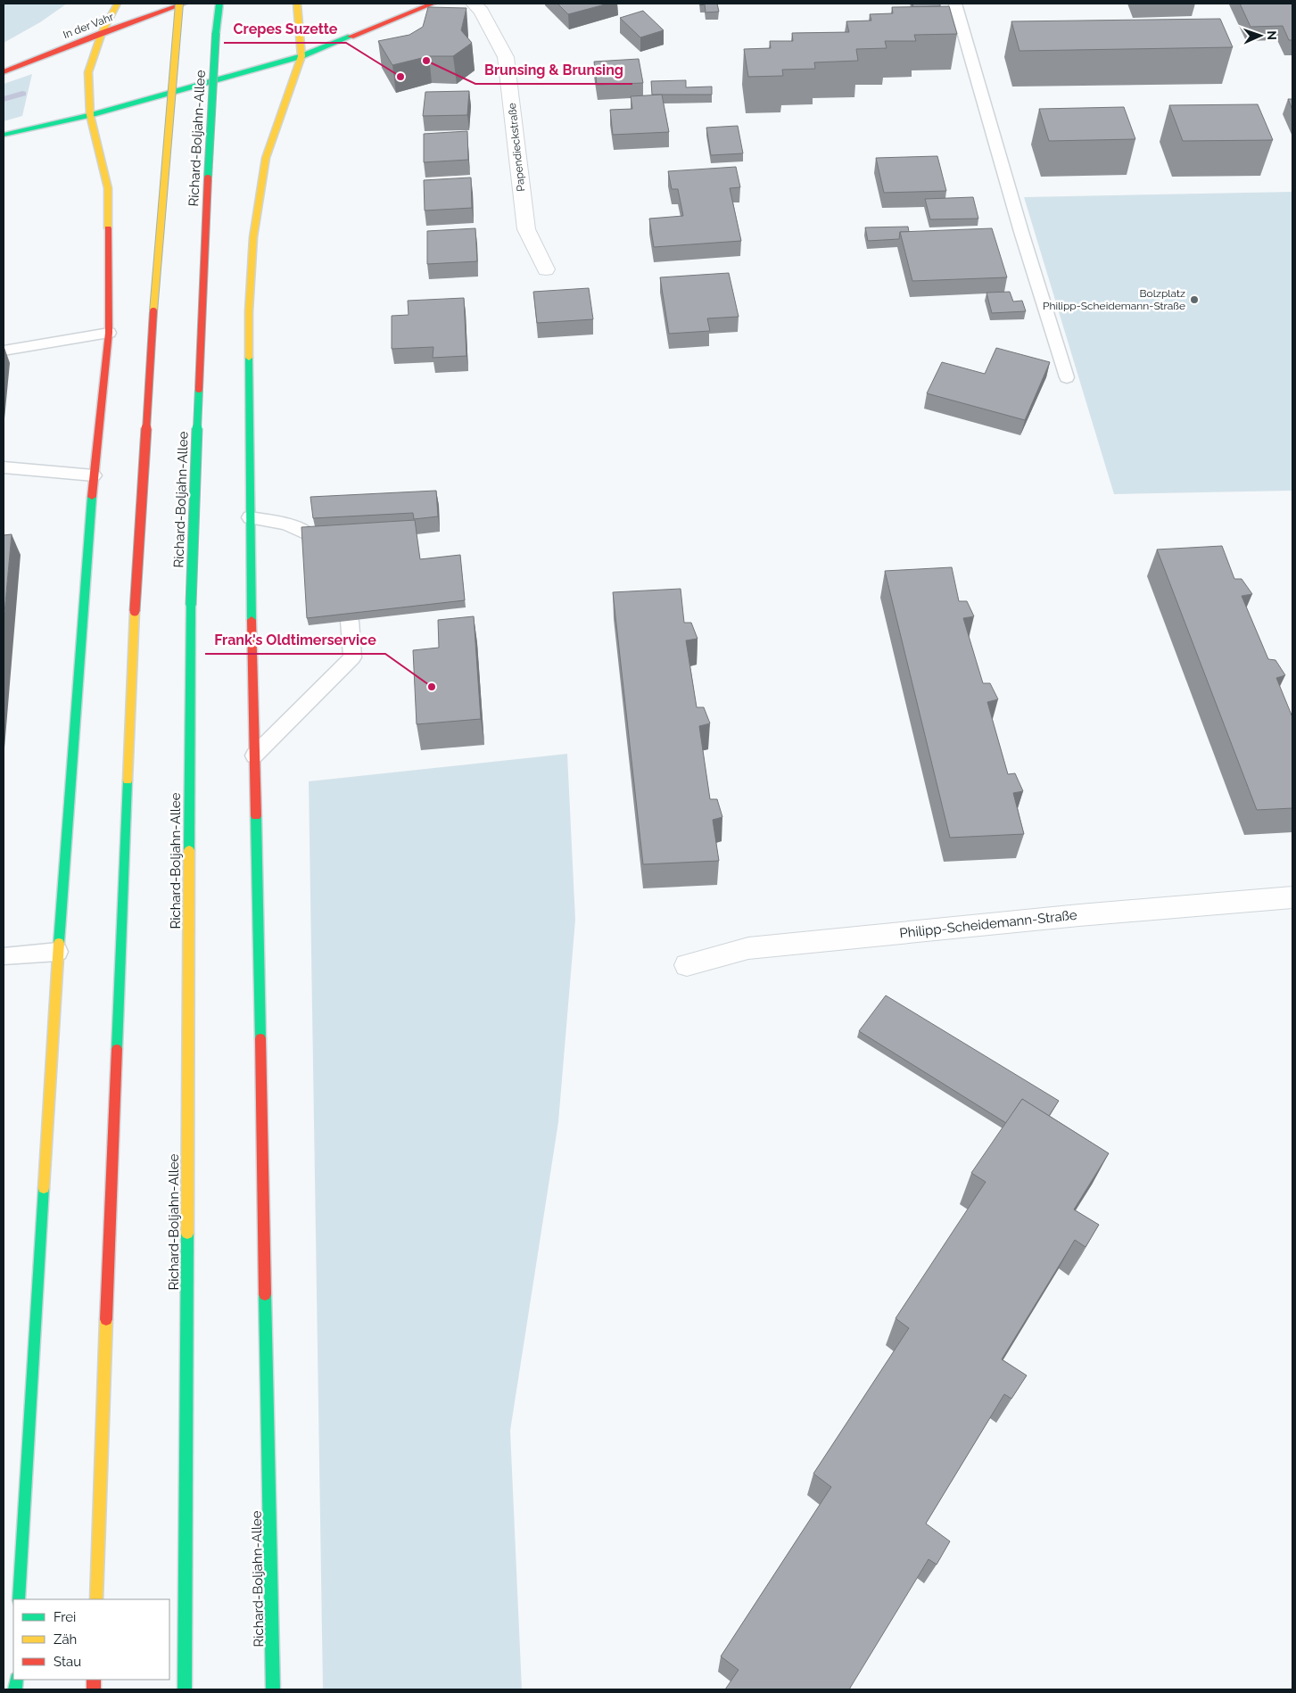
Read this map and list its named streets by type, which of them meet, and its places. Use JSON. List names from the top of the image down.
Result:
{
  "streets": {
    "main road": ["In der Vahr", "Richard-Boljahn-Allee"],
    "street": ["Papendieckstraße", "Philipp-Scheidemann-Straße"]
  },
  "places": [
    "Brunsing & Brunsing",
    "Crepes Suzette",
    "Bolzplatz Philipp-Scheidemann-Straße",
    "Frank's Oldtimerservice"
  ],
  "legend": ["Frei", "Zäh", "Stau"],
  "north": "right"
}
